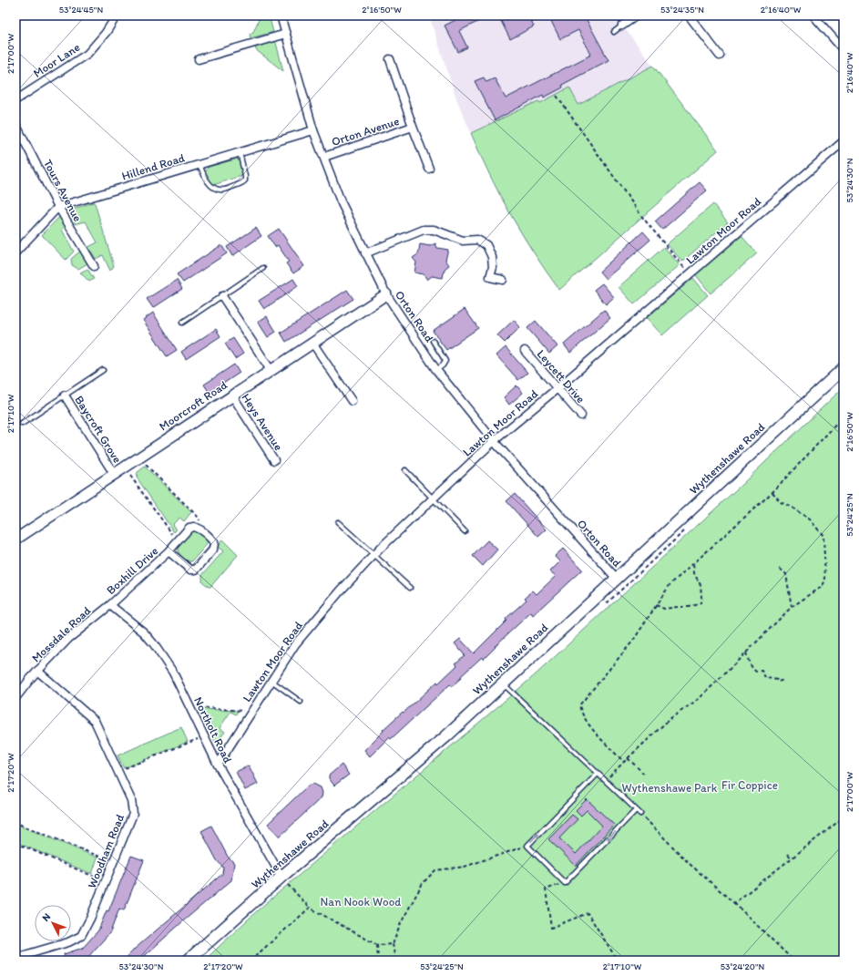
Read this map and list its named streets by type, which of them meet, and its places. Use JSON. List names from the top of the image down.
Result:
{
  "streets": {
    "main road": ["Wythenshawe Road"],
    "street": [
      "Moor Lane",
      "Orton Avenue",
      "Hillend Road",
      "Tours Avenue",
      "Lawton Moor Road",
      "Orton Road",
      "Leycett Drive",
      "Moorcroft Road",
      "Heys Avenue",
      "Baycroft Grove",
      "Boxhill Drive",
      "Mossdale Road",
      "Northolt Road",
      "Woodham Road"
    ]
  },
  "crossings": [
    ["Orton Avenue", "Orton Road"],
    ["Hillend Road", "Tours Avenue"],
    ["Hillend Road", "Orton Road"],
    ["Lawton Moor Road", "Orton Road"],
    ["Lawton Moor Road", "Leycett Drive"],
    ["Lawton Moor Road", "Northolt Road"],
    ["Orton Road", "Moorcroft Road"],
    ["Orton Road", "Wythenshawe Road"],
    ["Moorcroft Road", "Heys Avenue"],
    ["Moorcroft Road", "Baycroft Grove"],
    ["Wythenshawe Road", "Northolt Road"],
    ["Boxhill Drive", "Mossdale Road"],
    ["Boxhill Drive", "Northolt Road"],
    ["Mossdale Road", "Northolt Road"],
    ["Mossdale Road", "Woodham Road"]
  ],
  "parks": ["Fir Coppice", "Wythenshawe Park", "Nan Nook Wood"],
  "north": "top left",
  "coordinates": [
    "53°24'45\"N",
    "2°16'50\"W",
    "53°24'35\"N",
    "2°16'40\"W",
    "2°17'00\"W",
    "53°24'30\"N",
    "2°17'10\"W",
    "53°24'25\"N",
    "2°17'20\"W",
    "53°24'20\"N"
  ]
}
